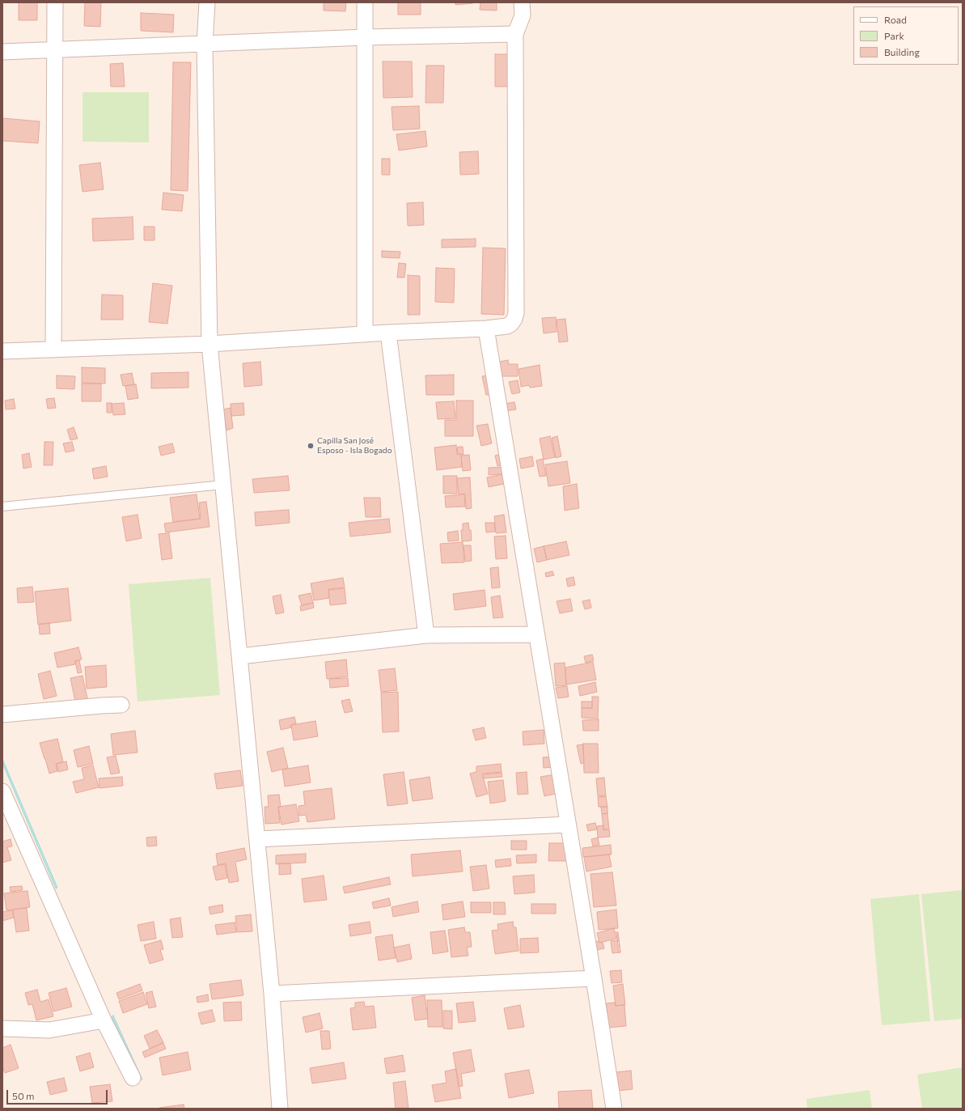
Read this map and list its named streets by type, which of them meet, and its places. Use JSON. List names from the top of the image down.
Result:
{
  "places": ["Capilla San José Esposo - Isla Bogado"],
  "legend": ["Road", "Park", "Building"],
  "scale_bar": "50 m"
}
